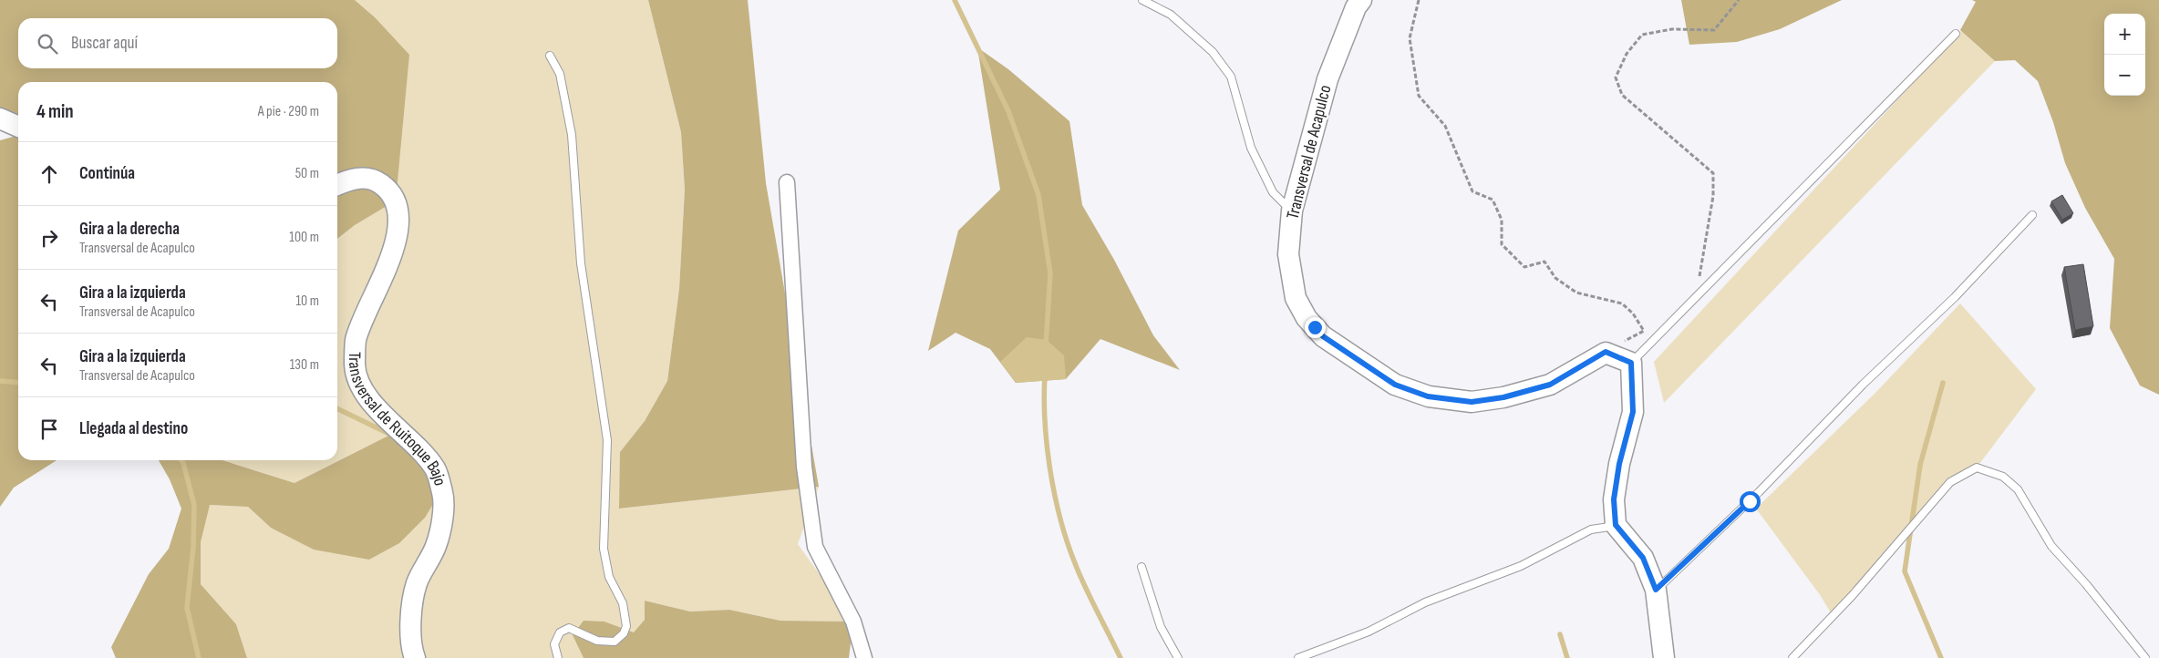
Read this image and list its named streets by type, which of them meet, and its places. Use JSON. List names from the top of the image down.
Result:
{
  "streets": {
    "street": ["Transversal de Acapulco", "Transversal de Ruitoque Bajo"]
  },
  "page": {
    "map_buttons": ["+", "−"],
    "search": "Buscar aquí",
    "heading": ["4 min", "A pie · 290 m"],
    "list": [
      ["Continúa", "50 m"],
      ["Gira a la derecha", "Transversal de Acapulco", "100 m"],
      ["Gira a la izquierda", "Transversal de Acapulco", "10 m"],
      ["Gira a la izquierda", "Transversal de Acapulco", "130 m"],
      "Llegada al destino"
    ]
  }
}
